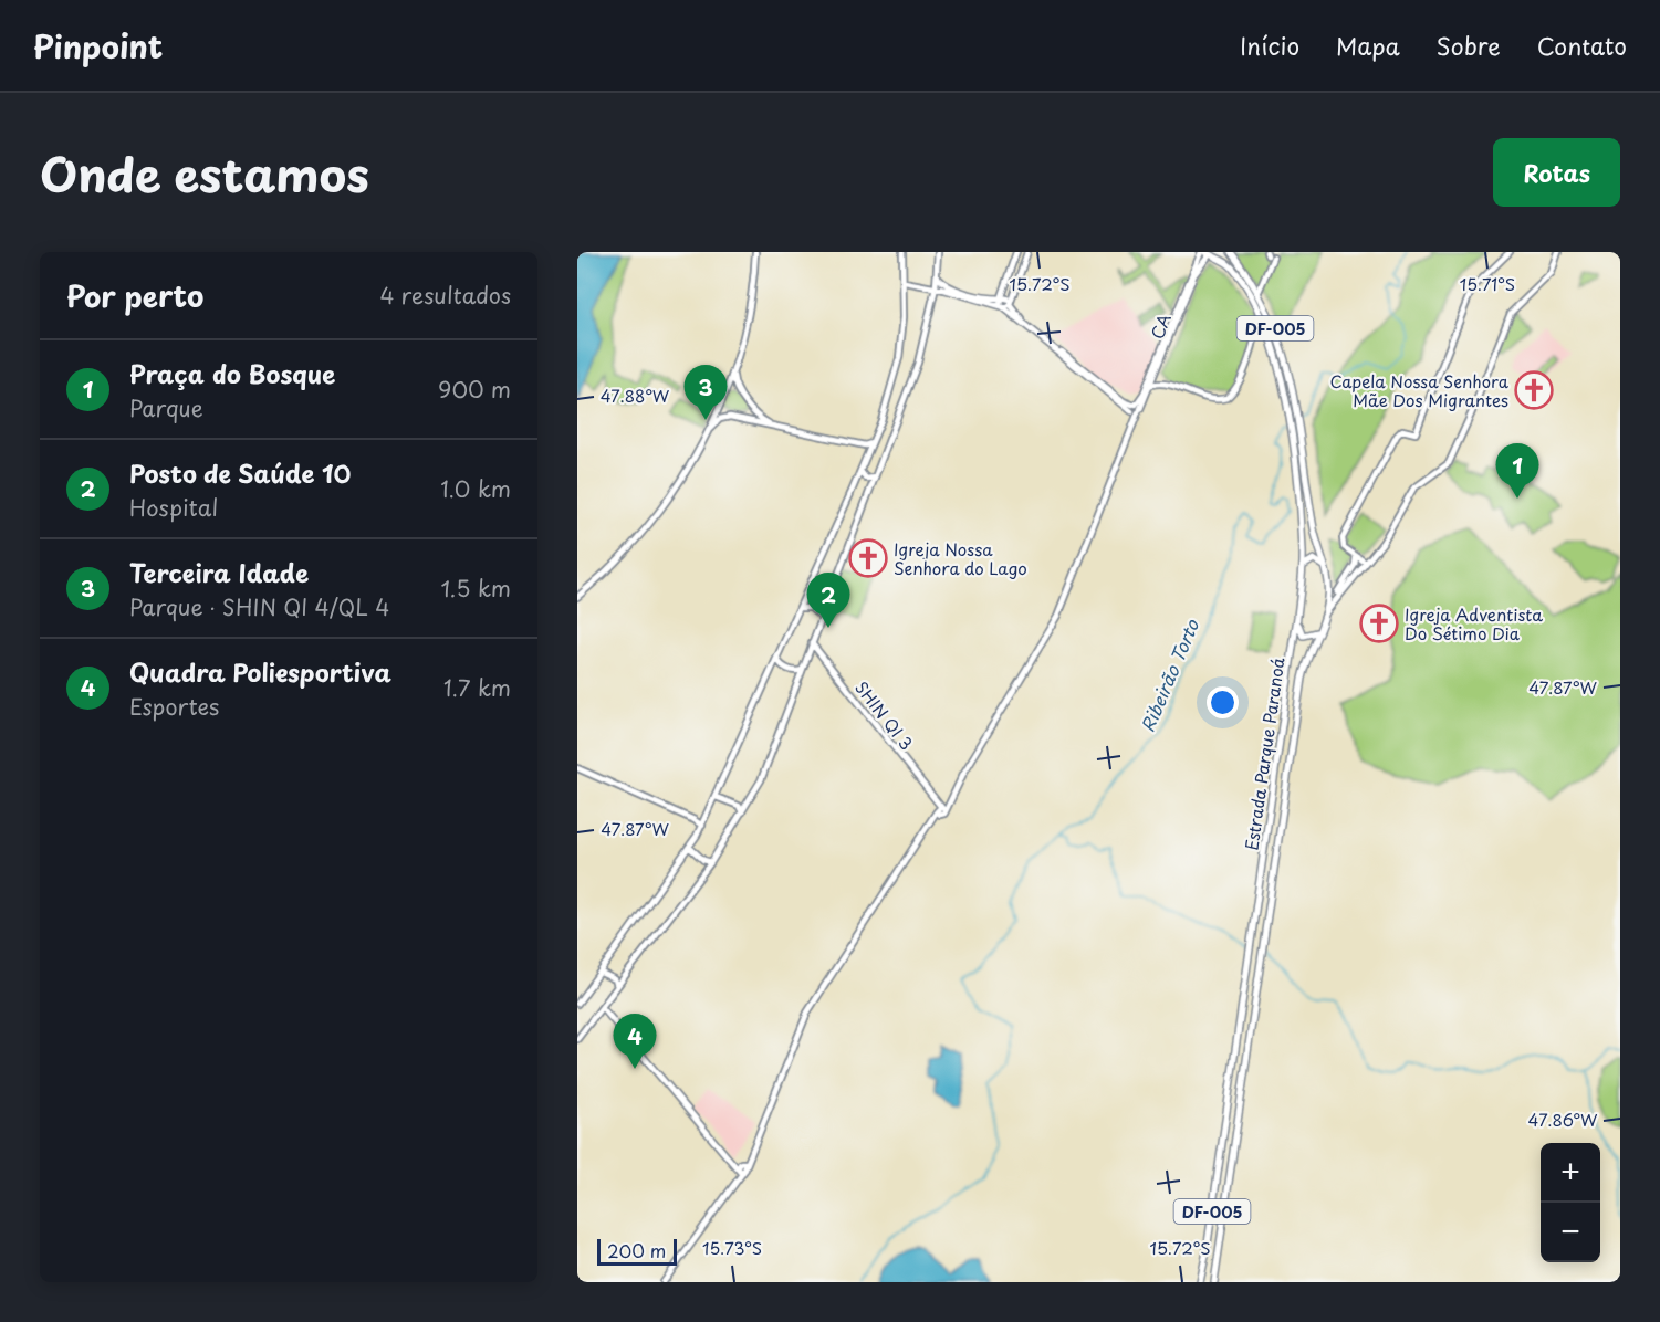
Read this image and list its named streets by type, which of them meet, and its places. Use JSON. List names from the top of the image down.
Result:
{
  "streets": {
    "main road": ["DF-005", "Estrada Parque Paranoá"],
    "street": ["CA", "SHIN QI 3"]
  },
  "crossings": [
    ["CA", "Estrada Parque Paranoá"]
  ],
  "water": ["Ribeirão Torto"],
  "places": {
    "church": ["Capela Nossa Senhora Mãe Dos Migrantes", "Igreja Nossa Senhora do Lago", "Igreja Adventista Do Sétimo Dia"]
  },
  "scale_bar": "200 m",
  "page": {
    "header": "Pinpoint",
    "nav": [
      "Início",
      "Mapa",
      "Sobre",
      "Contato"
    ],
    "title": "Onde estamos",
    "buttons": "Rotas",
    "heading": ["Por perto", "4 resultados"],
    "list": [
      {
        "mark": "1",
        "name": "Praça do Bosque",
        "note": "Parque",
        "value": "900 m"
      },
      {
        "mark": "2",
        "name": "Posto de Saúde 10",
        "note": "Hospital",
        "value": "1.0 km"
      },
      {
        "mark": "3",
        "name": "Terceira Idade",
        "note": "Parque · SHIN QI 4/QL 4",
        "value": "1.5 km"
      },
      {
        "mark": "4",
        "name": "Quadra Poliesportiva",
        "note": "Esportes",
        "value": "1.7 km"
      }
    ],
    "pins": [
      "3",
      "1",
      "2",
      "4"
    ],
    "map_buttons": ["+", "−"],
    "scale": "200 m"
  },
  "coordinates": [
    "15.72°S",
    "15.71°S",
    "47.88°W",
    "47.87°W",
    "47.86°W",
    "15.73°S"
  ]
}
